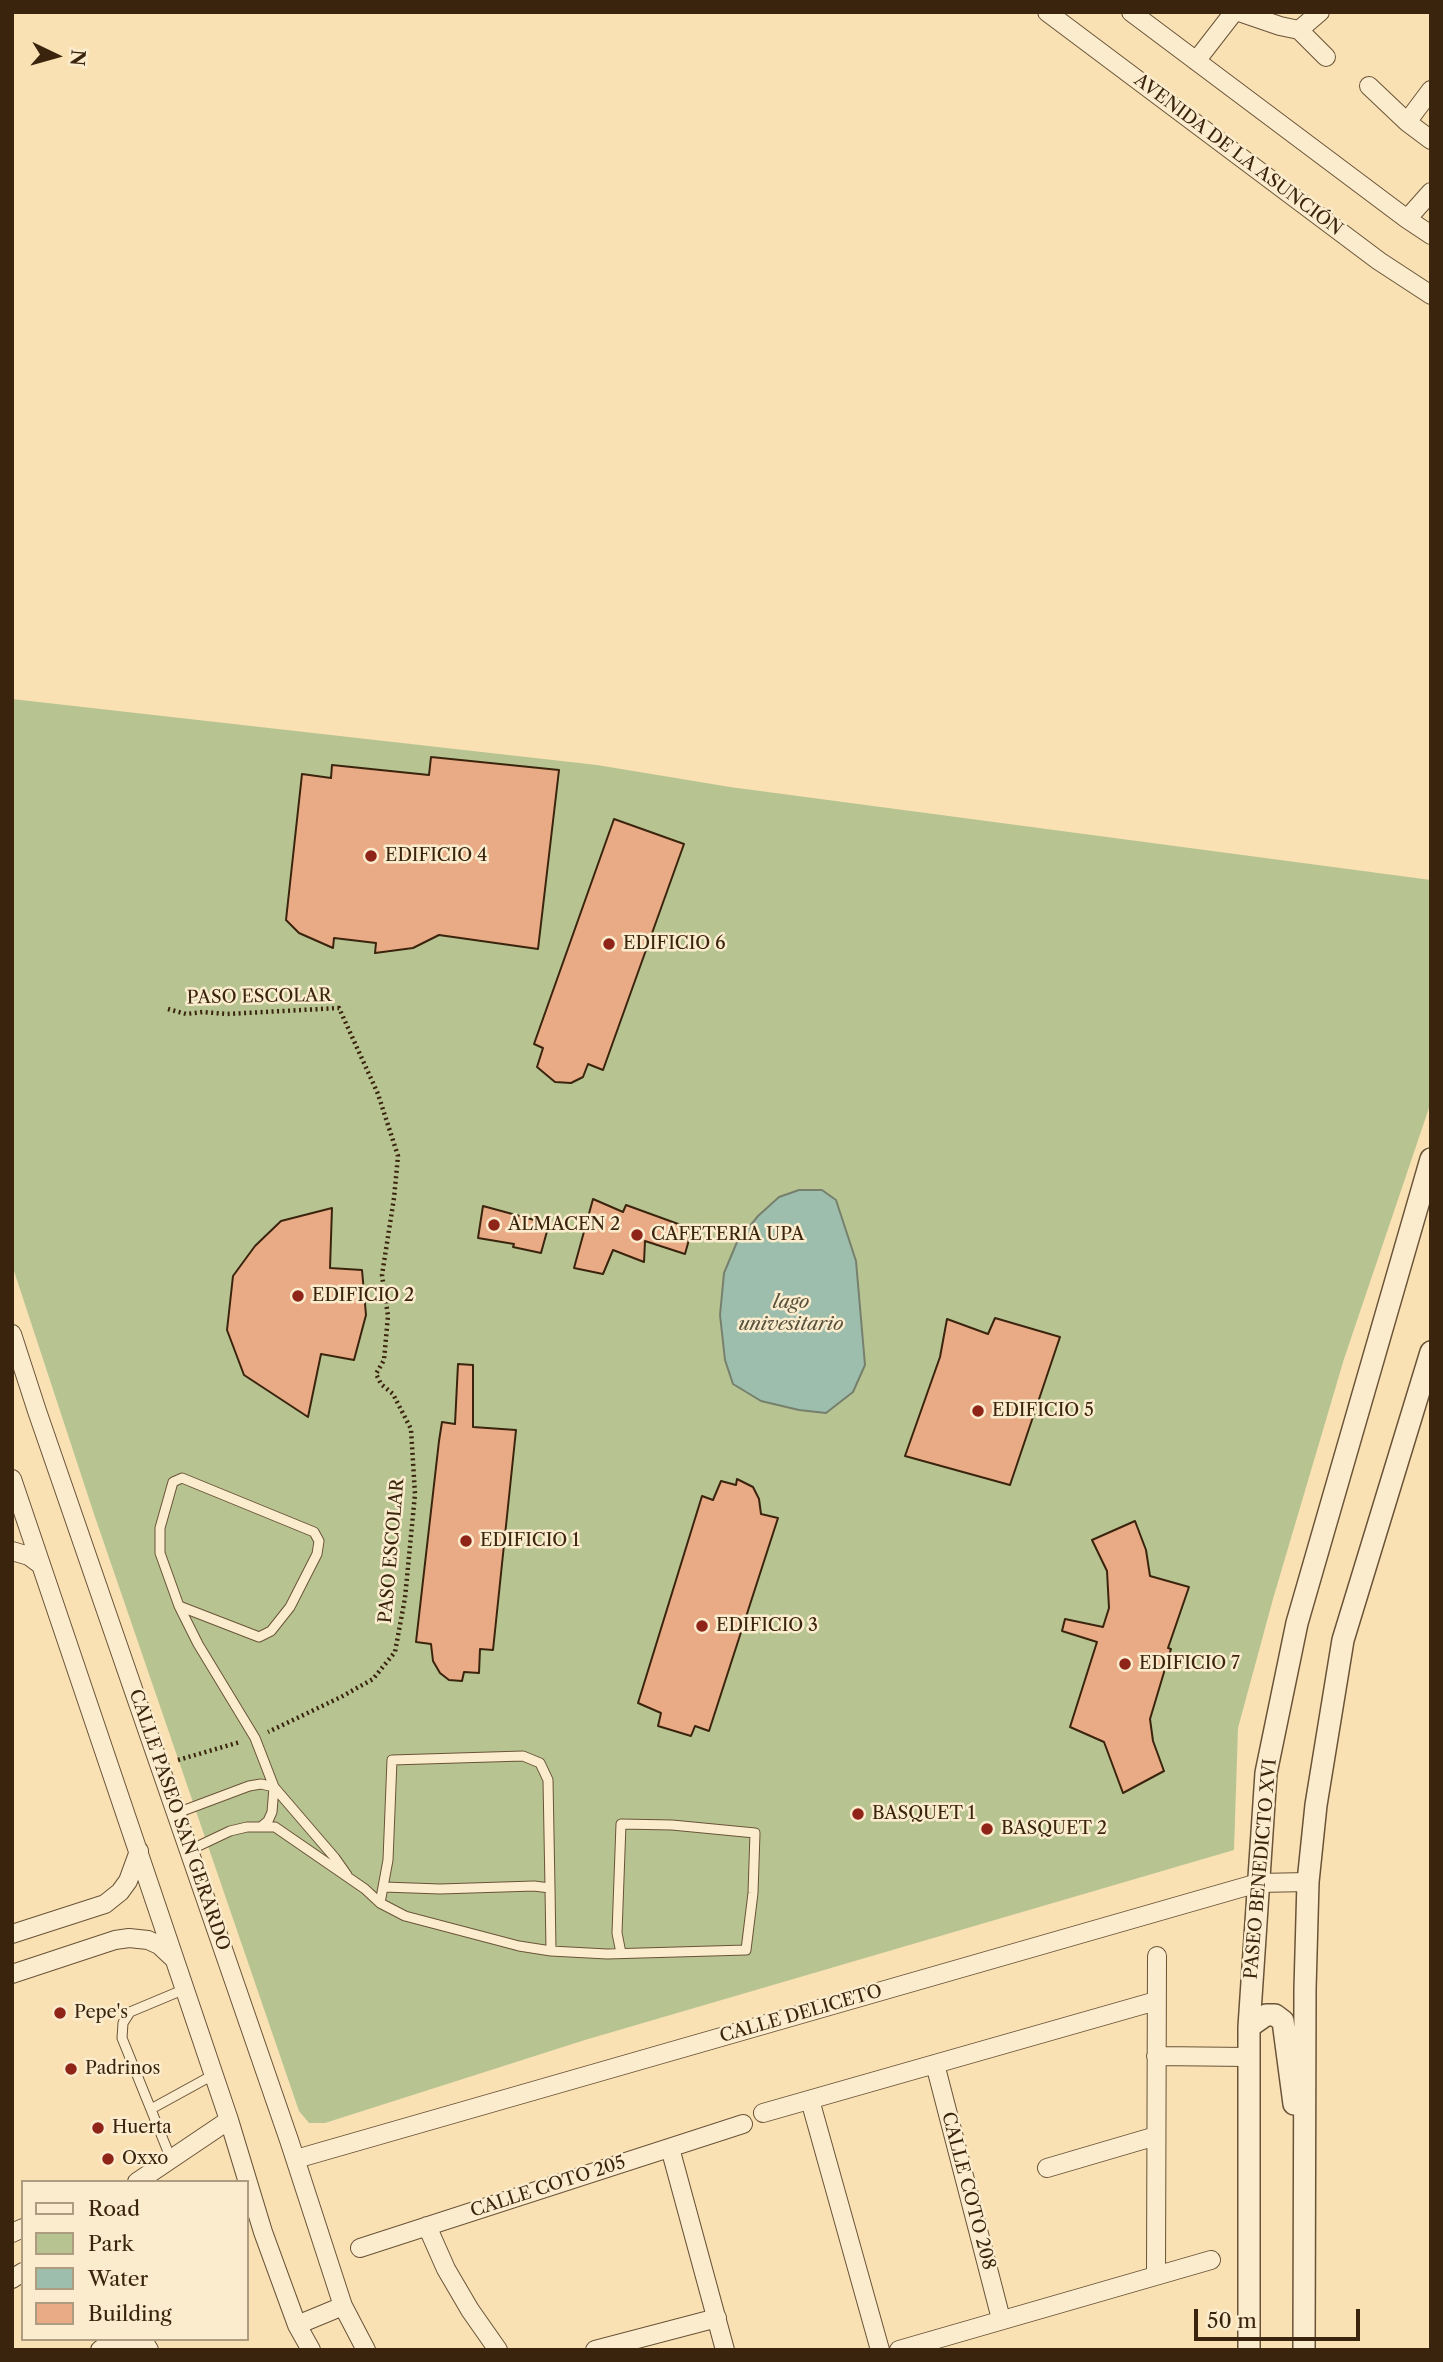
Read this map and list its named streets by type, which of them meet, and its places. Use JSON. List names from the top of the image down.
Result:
{
  "streets": {
    "street": [
      "AVENIDA DE LA ASUNCIÓN",
      "CALLE PASEO SAN GERARDO",
      "PASEO BENEDICTO XVI",
      "CALLE DELICETO",
      "CALLE COTO 205",
      "CALLE COTO 208"
    ],
    "path": ["PASO ESCOLAR"]
  },
  "crossings": [
    ["PASO ESCOLAR", "CALLE PASEO SAN GERARDO"],
    ["CALLE PASEO SAN GERARDO", "CALLE DELICETO"],
    ["PASEO BENEDICTO XVI", "CALLE DELICETO"]
  ],
  "water": ["lago univesitario"],
  "places": [
    "EDIFICIO 4",
    "EDIFICIO 6",
    "ALMACEN 2",
    "CAFETERIA UPA",
    "EDIFICIO 2",
    "EDIFICIO 5",
    "EDIFICIO 1",
    "EDIFICIO 3",
    "EDIFICIO 7",
    "BASQUET 1",
    "BASQUET 2",
    "Pepe's",
    "Padrinos",
    "Huerta",
    "Oxxo"
  ],
  "legend": [
    "Road",
    "Park",
    "Water",
    "Building"
  ],
  "scale_bar": "50 m",
  "north": "right"
}
